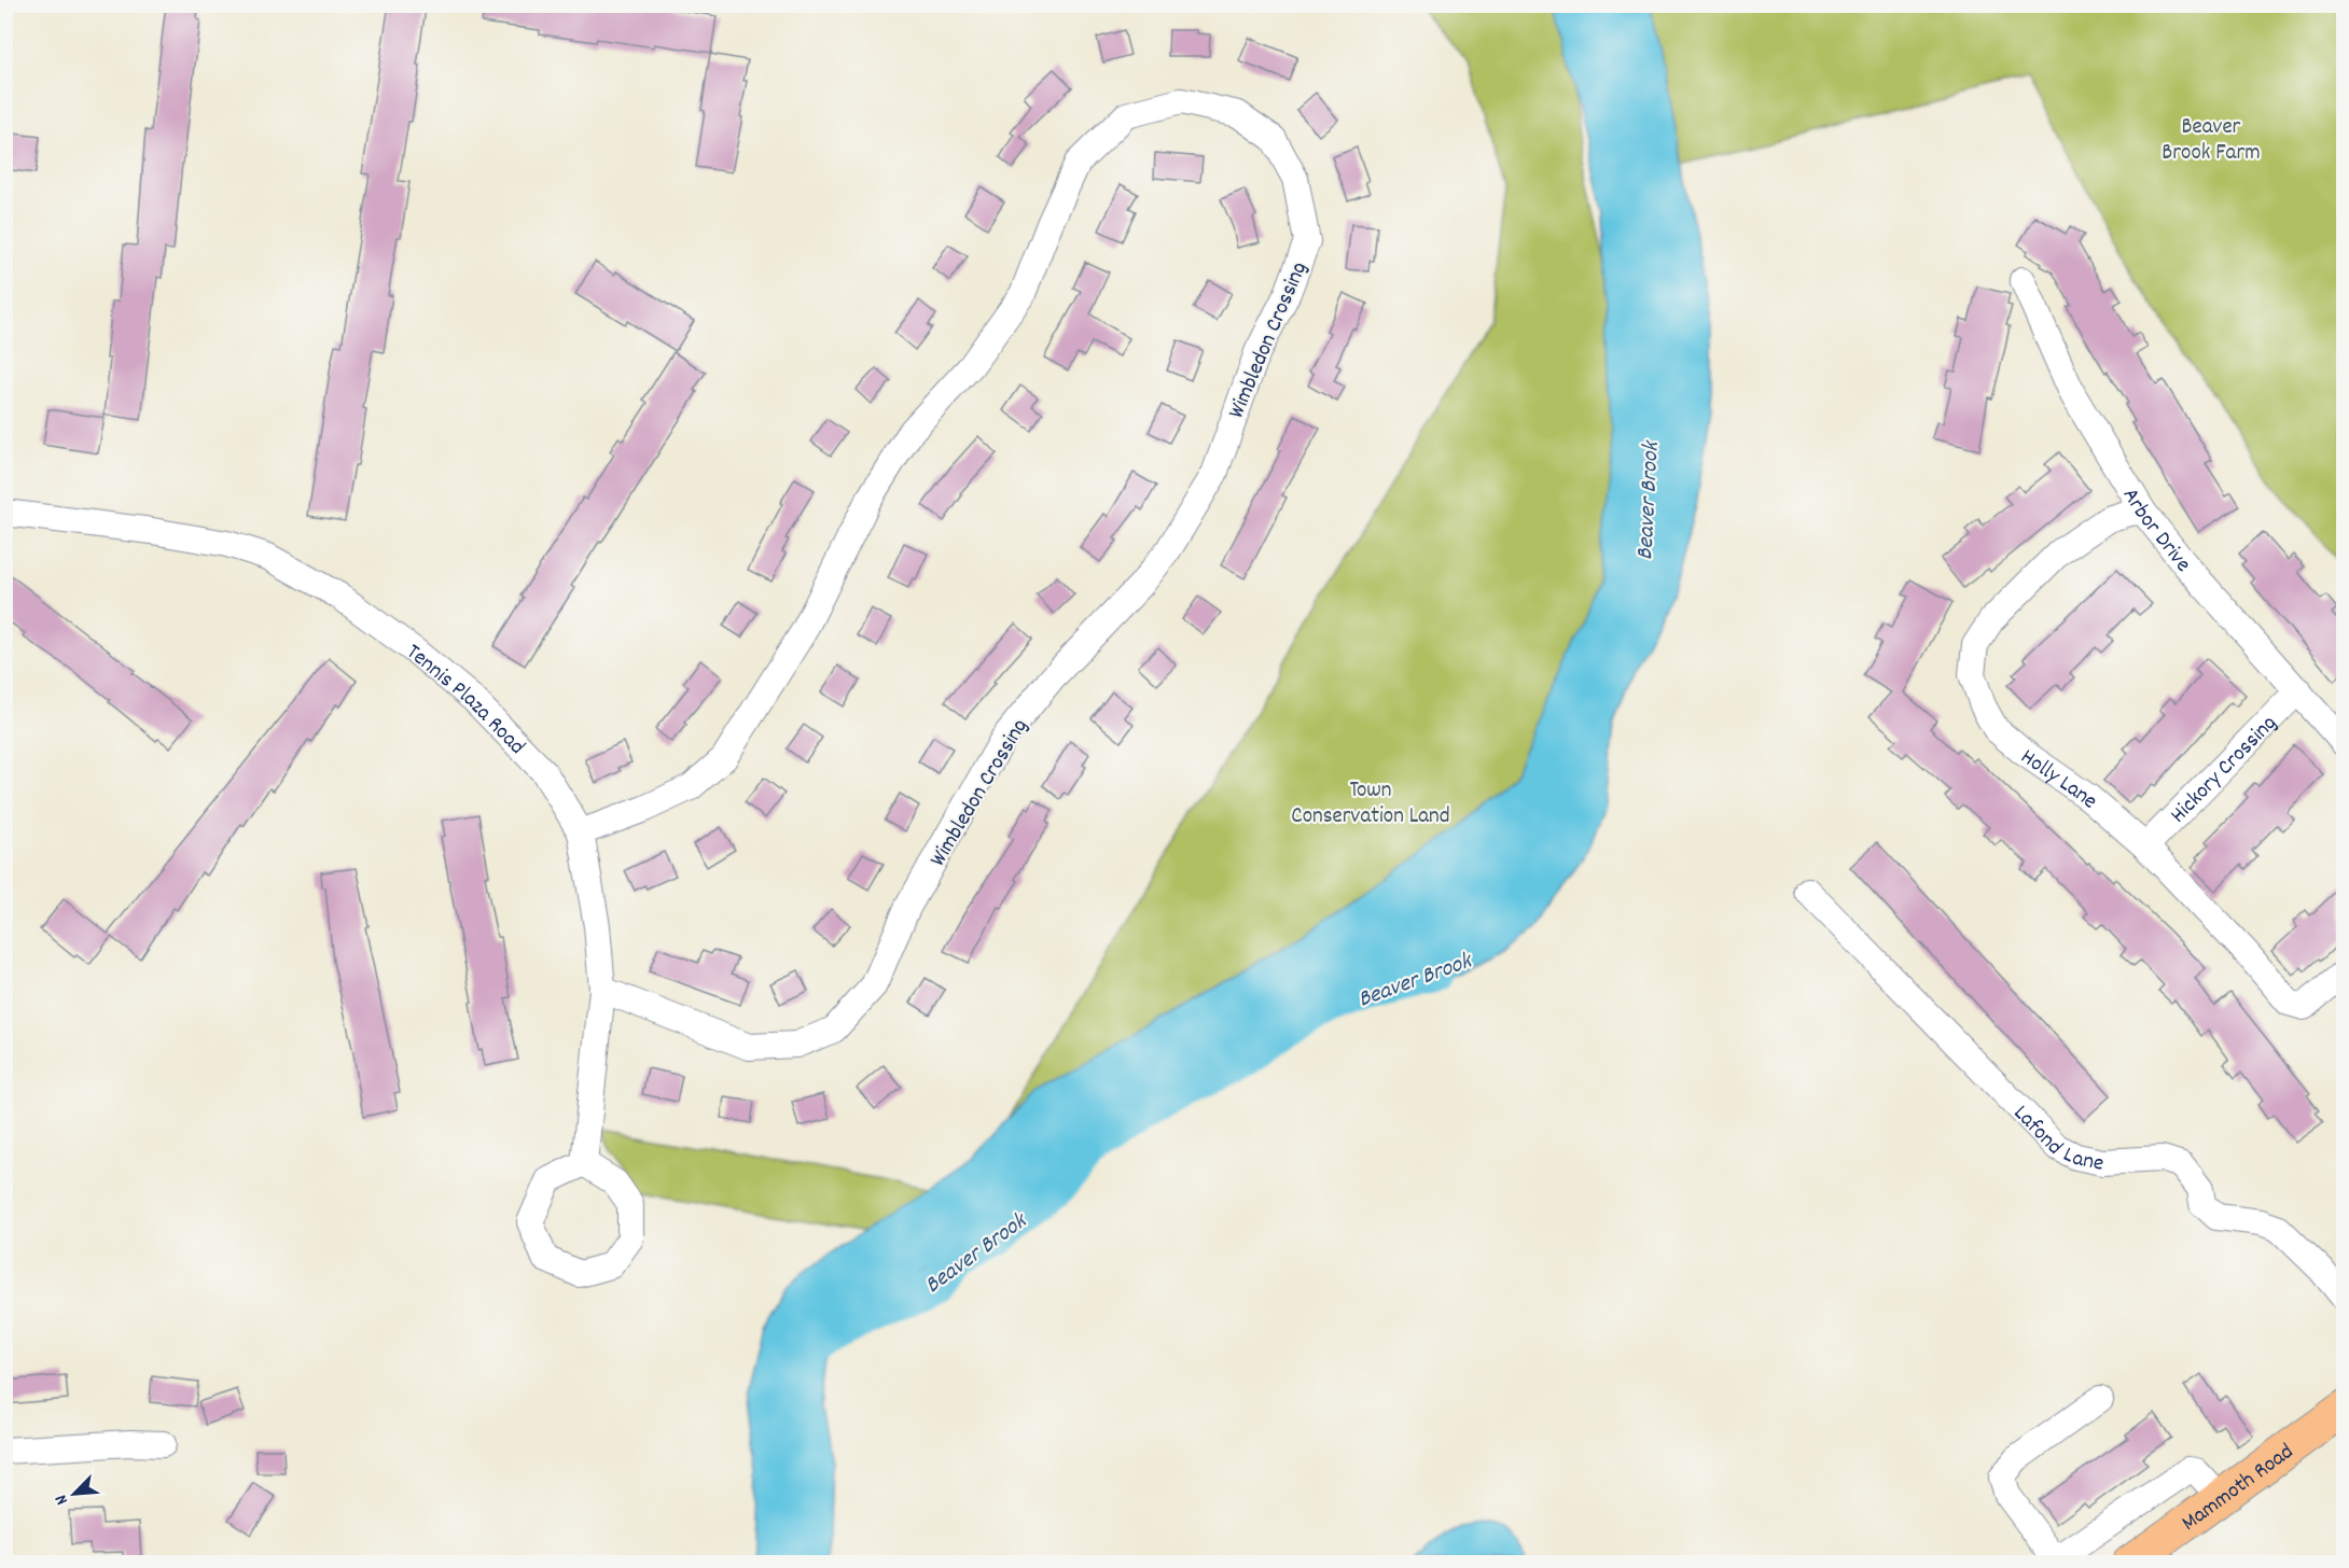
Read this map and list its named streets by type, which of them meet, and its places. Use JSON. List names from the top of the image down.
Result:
{
  "streets": {
    "main road": ["Mammoth Road"],
    "street": [
      "Wimbledon Crossing",
      "Arbor Drive",
      "Tennis Plaza Road",
      "Hickory Crossing",
      "Holly Lane",
      "Lafond Lane"
    ]
  },
  "crossings": [
    ["Wimbledon Crossing", "Tennis Plaza Road"],
    ["Arbor Drive", "Hickory Crossing"],
    ["Arbor Drive", "Holly Lane"],
    ["Hickory Crossing", "Holly Lane"]
  ],
  "water": ["Beaver Brook"],
  "parks": ["Beaver Brook Farm", "Town Conservation Land"],
  "north": "bottom left"
}
